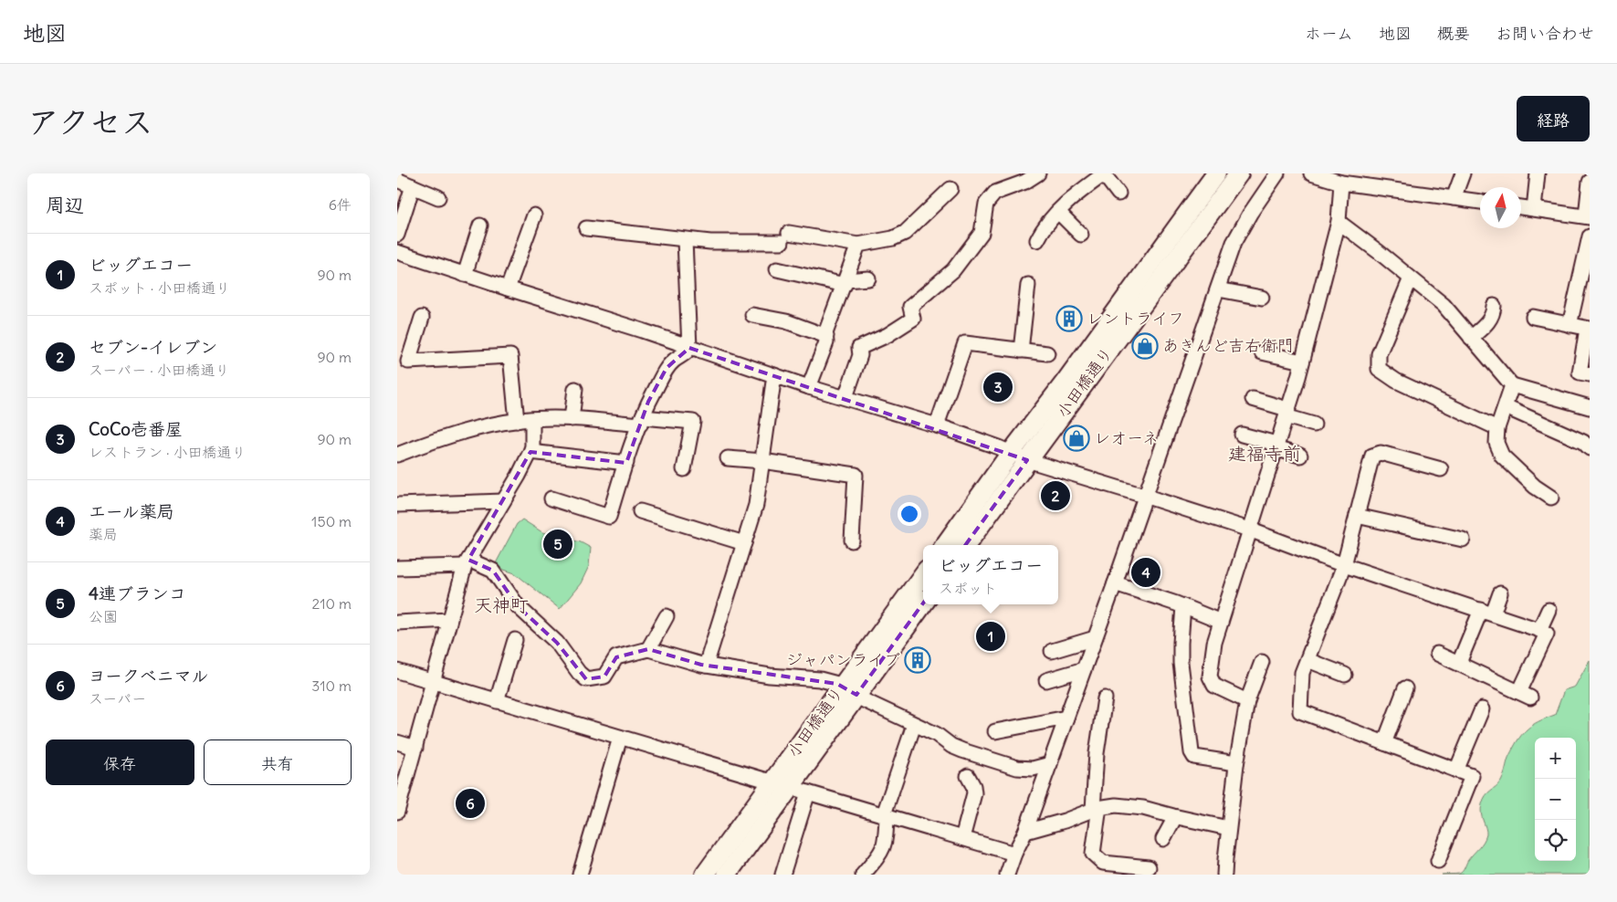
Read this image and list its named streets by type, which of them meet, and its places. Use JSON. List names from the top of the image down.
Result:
{
  "streets": {
    "main road": ["小田橋通り"]
  },
  "districts": ["建福寺前", "天神町"],
  "places": {
    "building": ["レントライフ", "ジャパンライブ"],
    "shop": ["あきんど吉右衛門", "レオーネ"]
  },
  "north": "top",
  "page": {
    "header": "地図",
    "nav": [
      "ホーム",
      "地図",
      "概要",
      "お問い合わせ"
    ],
    "title": "アクセス",
    "buttons": [
      "経路",
      ["保存", "共有"]
    ],
    "heading": ["周辺", "6件"],
    "list": [
      {
        "mark": "1",
        "name": "ビッグエコー",
        "note": "スポット · 小田橋通り",
        "value": "90 m"
      },
      {
        "mark": "2",
        "name": "セブン-イレブン",
        "note": "スーパー · 小田橋通り",
        "value": "90 m"
      },
      {
        "mark": "3",
        "name": "CoCo壱番屋",
        "note": "レストラン · 小田橋通り",
        "value": "90 m"
      },
      {
        "mark": "4",
        "name": "エール薬局",
        "note": "薬局",
        "value": "150 m"
      },
      {
        "mark": "5",
        "name": "4連ブランコ",
        "note": "公園",
        "value": "210 m"
      },
      {
        "mark": "6",
        "name": "ヨークベニマル",
        "note": "スーパー",
        "value": "310 m"
      }
    ],
    "pins": [
      "3",
      "2",
      "5",
      "4",
      "1",
      "6"
    ],
    "popup": ["ビッグエコー", "スポット"],
    "map_buttons": ["+", "−"]
  }
}
